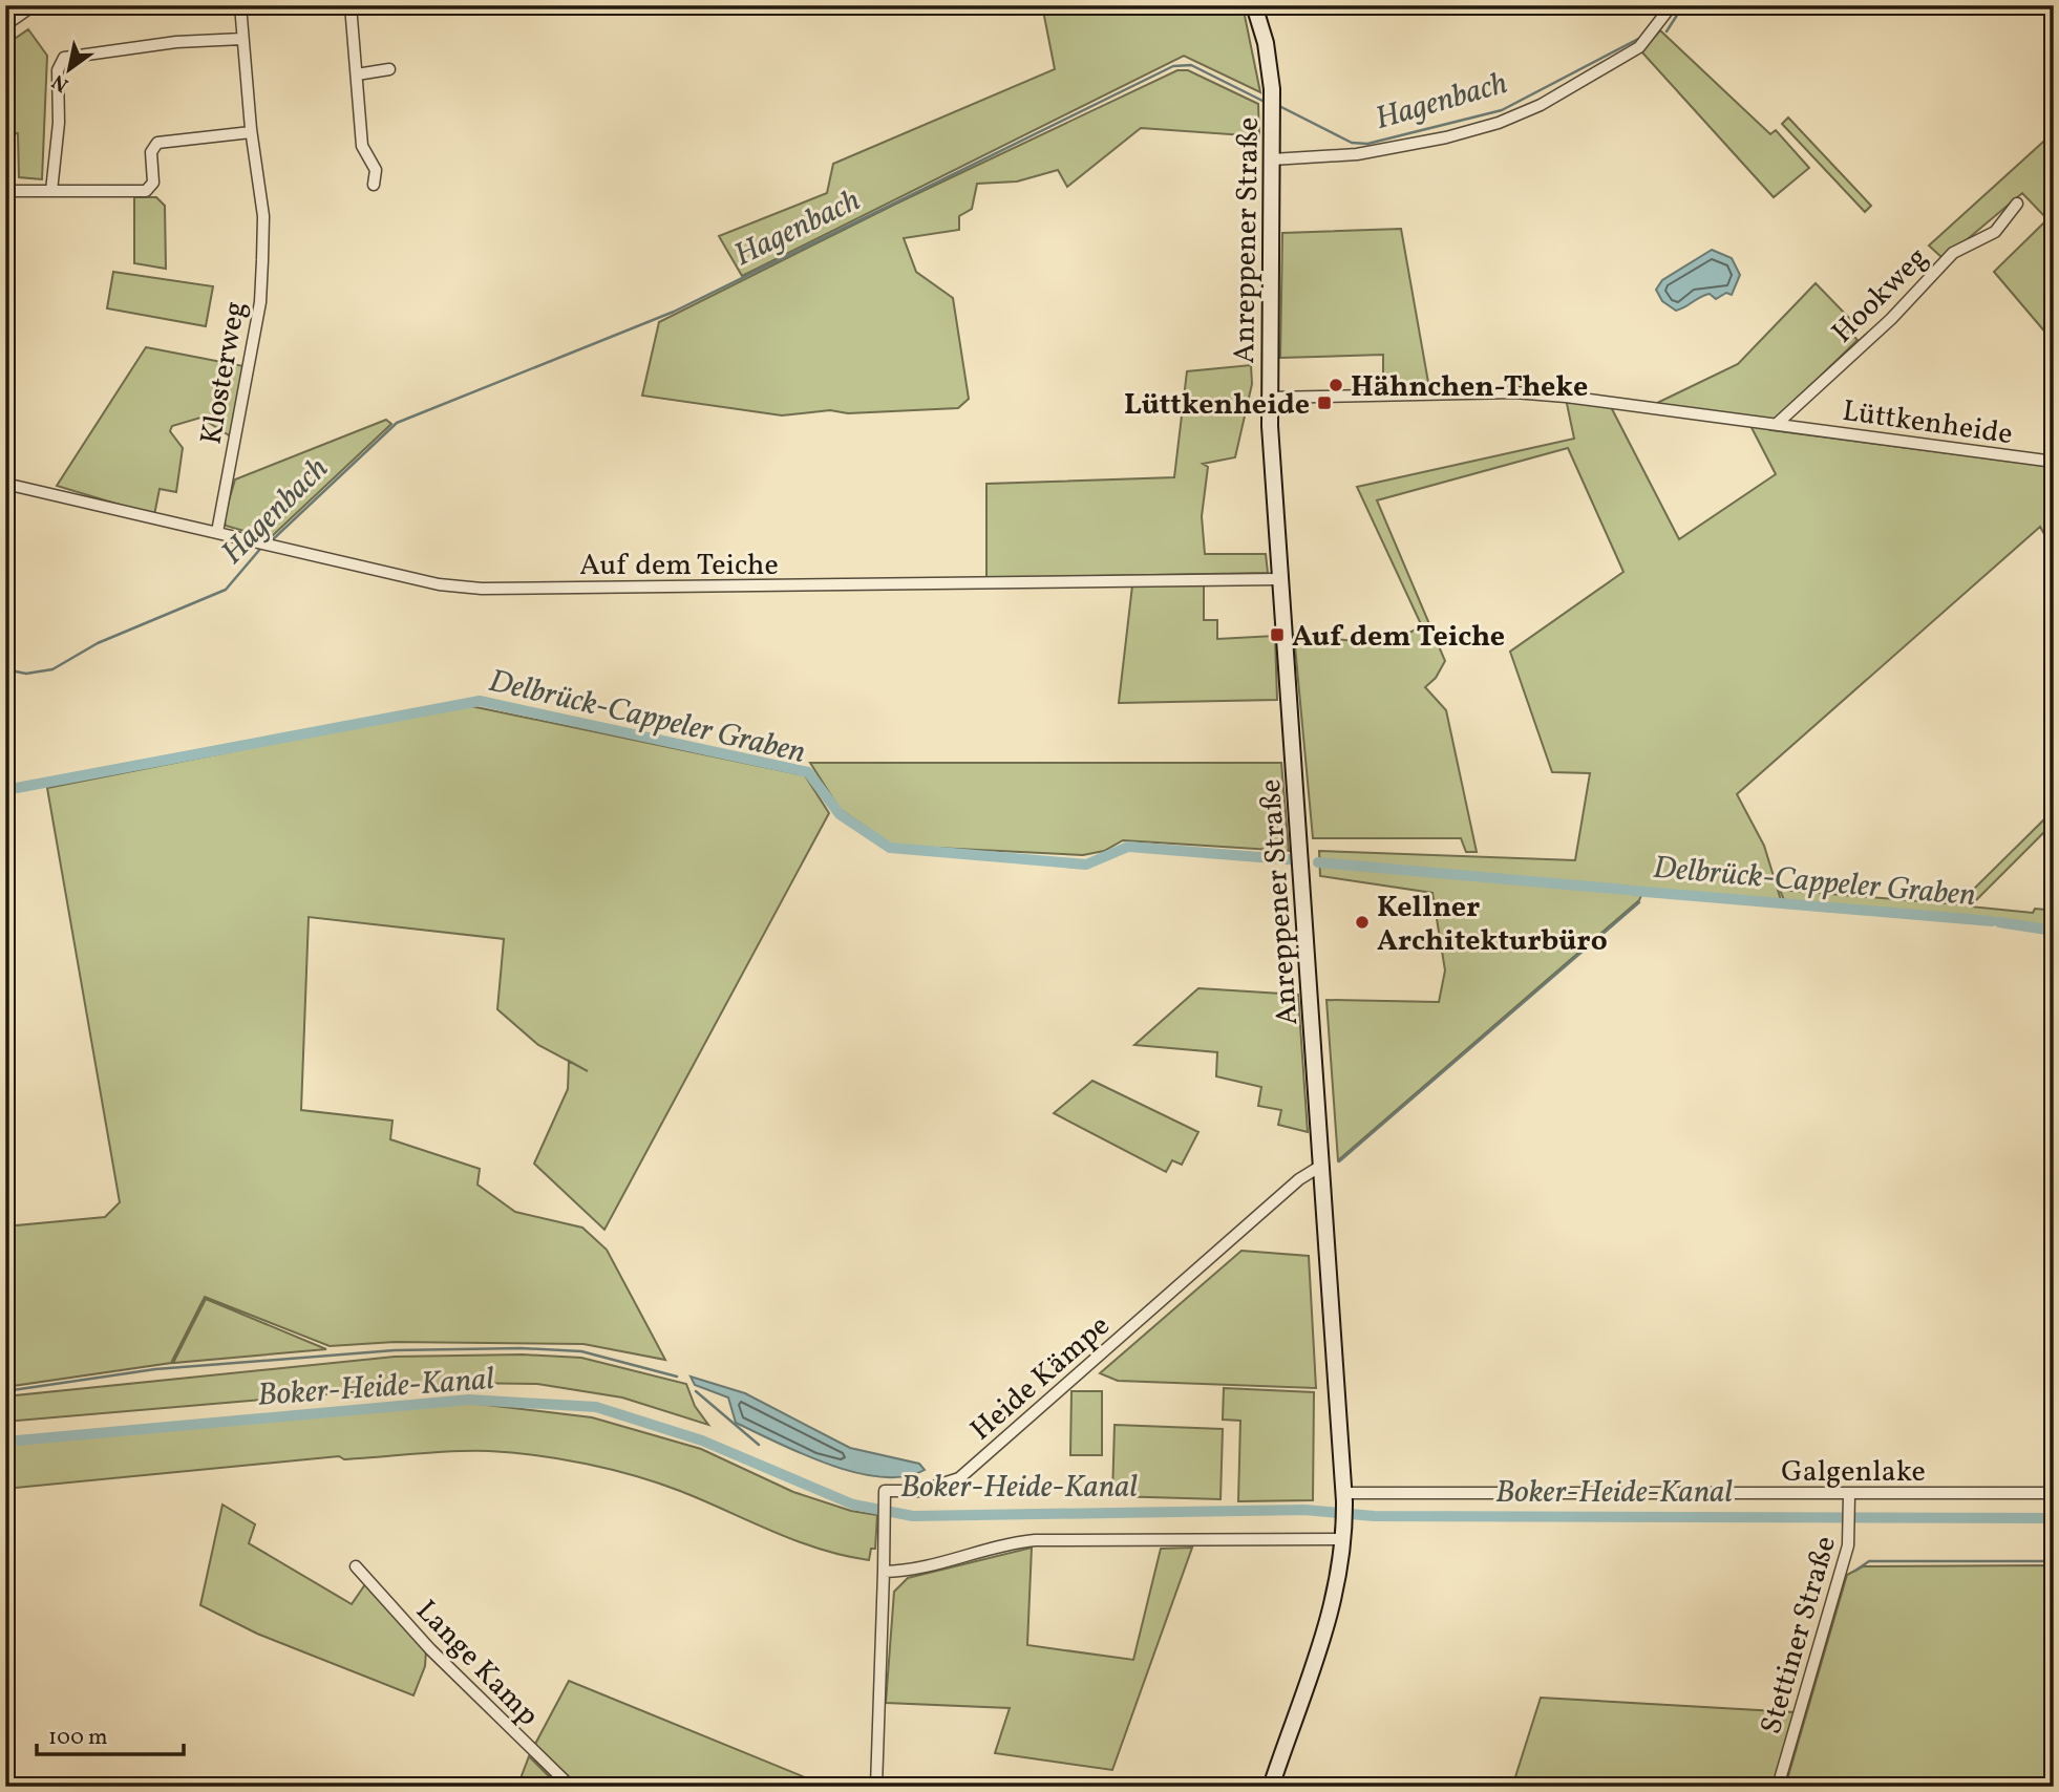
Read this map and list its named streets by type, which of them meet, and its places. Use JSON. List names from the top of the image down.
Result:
{
  "streets": {
    "street": [
      "Anreppener Straße",
      "Hookweg",
      "Klosterweg",
      "Lüttkenheide",
      "Auf dem Teiche",
      "Heide Kämpe",
      "Galgenlake",
      "Stettiner Straße",
      "Lange Kamp"
    ]
  },
  "crossings": [
    ["Anreppener Straße", "Lüttkenheide"],
    ["Anreppener Straße", "Auf dem Teiche"],
    ["Anreppener Straße", "Heide Kämpe"],
    ["Anreppener Straße", "Galgenlake"],
    ["Hookweg", "Lüttkenheide"],
    ["Klosterweg", "Auf dem Teiche"],
    ["Galgenlake", "Stettiner Straße"]
  ],
  "water": ["Hagenbach", "Delbrück-Cappeler Graben", "Boker-Heide-Kanal"],
  "places": {
    "other": ["Hähnchen-Theke", "Kellner Architekturbüro"],
    "transit": ["Lüttkenheide", "Auf dem Teiche"]
  },
  "scale_bar": "100 m",
  "north": "bottom left"
}
